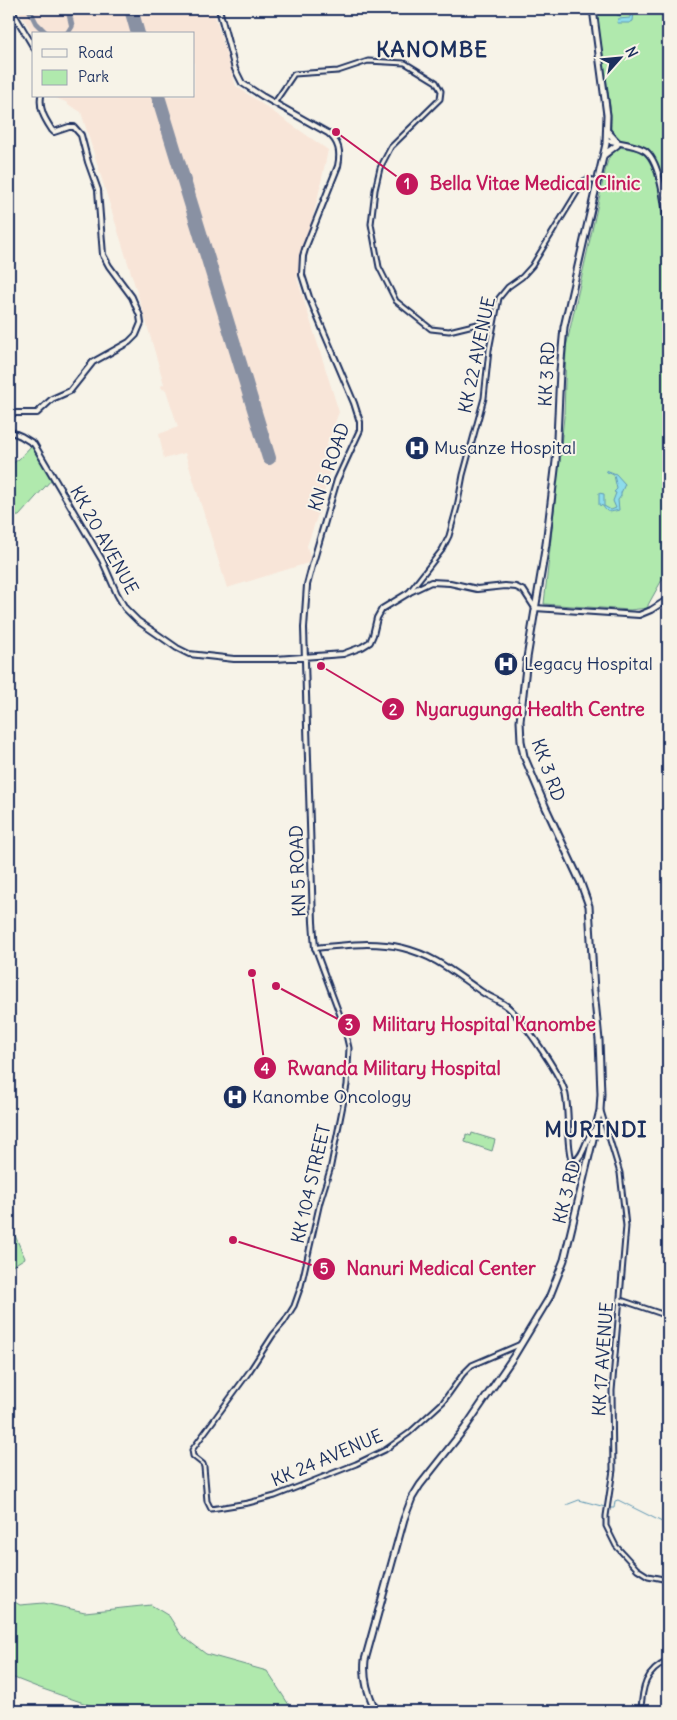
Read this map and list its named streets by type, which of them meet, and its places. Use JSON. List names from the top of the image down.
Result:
{
  "streets": {
    "highway": ["KK 3 RD"],
    "main road": ["KN 5 ROAD", "KK 20 AVENUE"],
    "street": [
      "KK 22 AVENUE",
      "KK 104 STREET",
      "KK 17 AVENUE",
      "KK 24 AVENUE"
    ]
  },
  "crossings": [
    ["KK 22 AVENUE", "KK 3 RD"],
    ["KK 22 AVENUE", "KK 20 AVENUE"],
    ["KK 3 RD", "KK 20 AVENUE"],
    ["KK 3 RD", "KK 17 AVENUE"],
    ["KK 3 RD", "KK 24 AVENUE"],
    ["KN 5 ROAD", "KK 20 AVENUE"],
    ["KN 5 ROAD", "KK 104 STREET"],
    ["KK 104 STREET", "KK 24 AVENUE"]
  ],
  "districts": ["KANOMBE", "MURINDI"],
  "places": {
    "other": [
      "Bella Vitae Medical Clinic",
      "Nyarugunga Health Centre",
      "Rwanda Military Hospital",
      "Military Hospital Kanombe",
      "Nanuri Medical Center"
    ],
    "hospital": ["Musanze Hospital", "Legacy Hospital", "Kanombe Oncology"]
  },
  "legend": ["Road", "Park"],
  "north": "top right"
}
